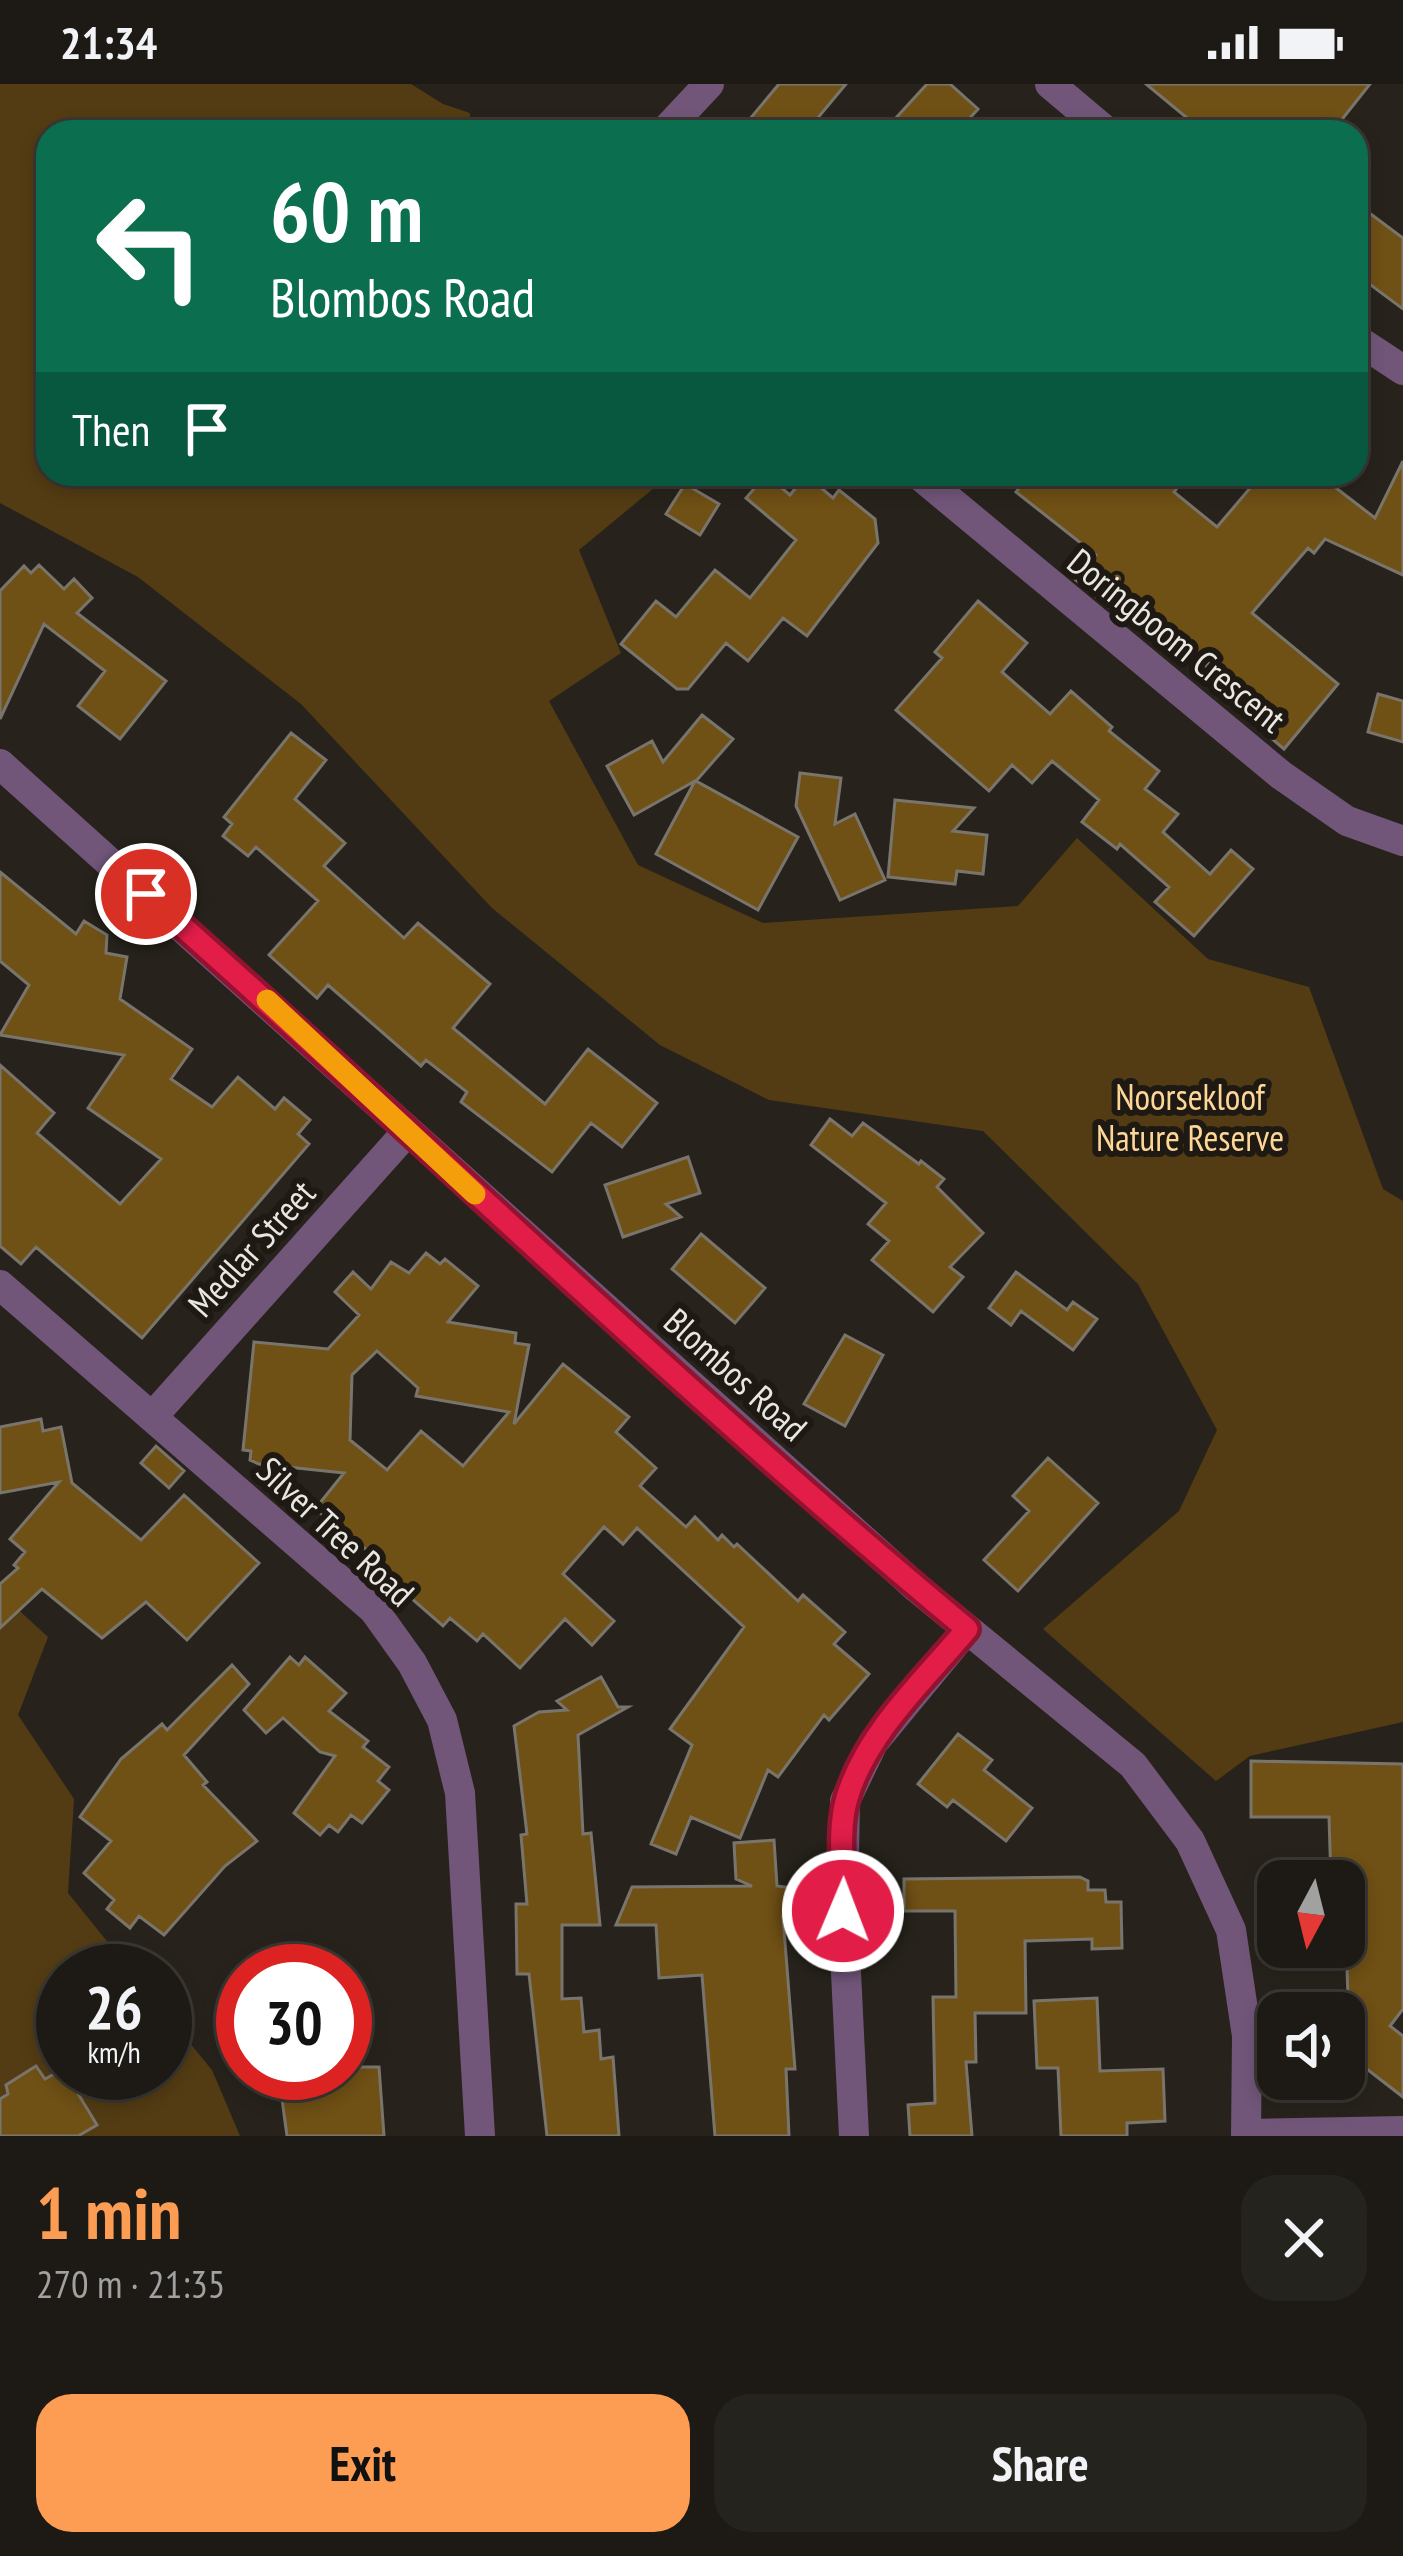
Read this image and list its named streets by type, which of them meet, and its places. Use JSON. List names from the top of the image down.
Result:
{
  "streets": {
    "street": [
      "Doringboom Crescent",
      "Medlar Street",
      "Blombos Road",
      "Silver Tree Road"
    ]
  },
  "crossings": [
    ["Medlar Street", "Blombos Road"],
    ["Medlar Street", "Silver Tree Road"]
  ],
  "parks": ["Noorsekloof Nature Reserve"],
  "north": "bottom",
  "page": {
    "status": "21:34",
    "turn": ["60 m", "Blombos Road"],
    "then": "Then",
    "speed": "26 km/h",
    "limit": "30",
    "heading": ["1 min", "270 m · 21:35"],
    "buttons": ["Exit", "Share"]
  }
}
